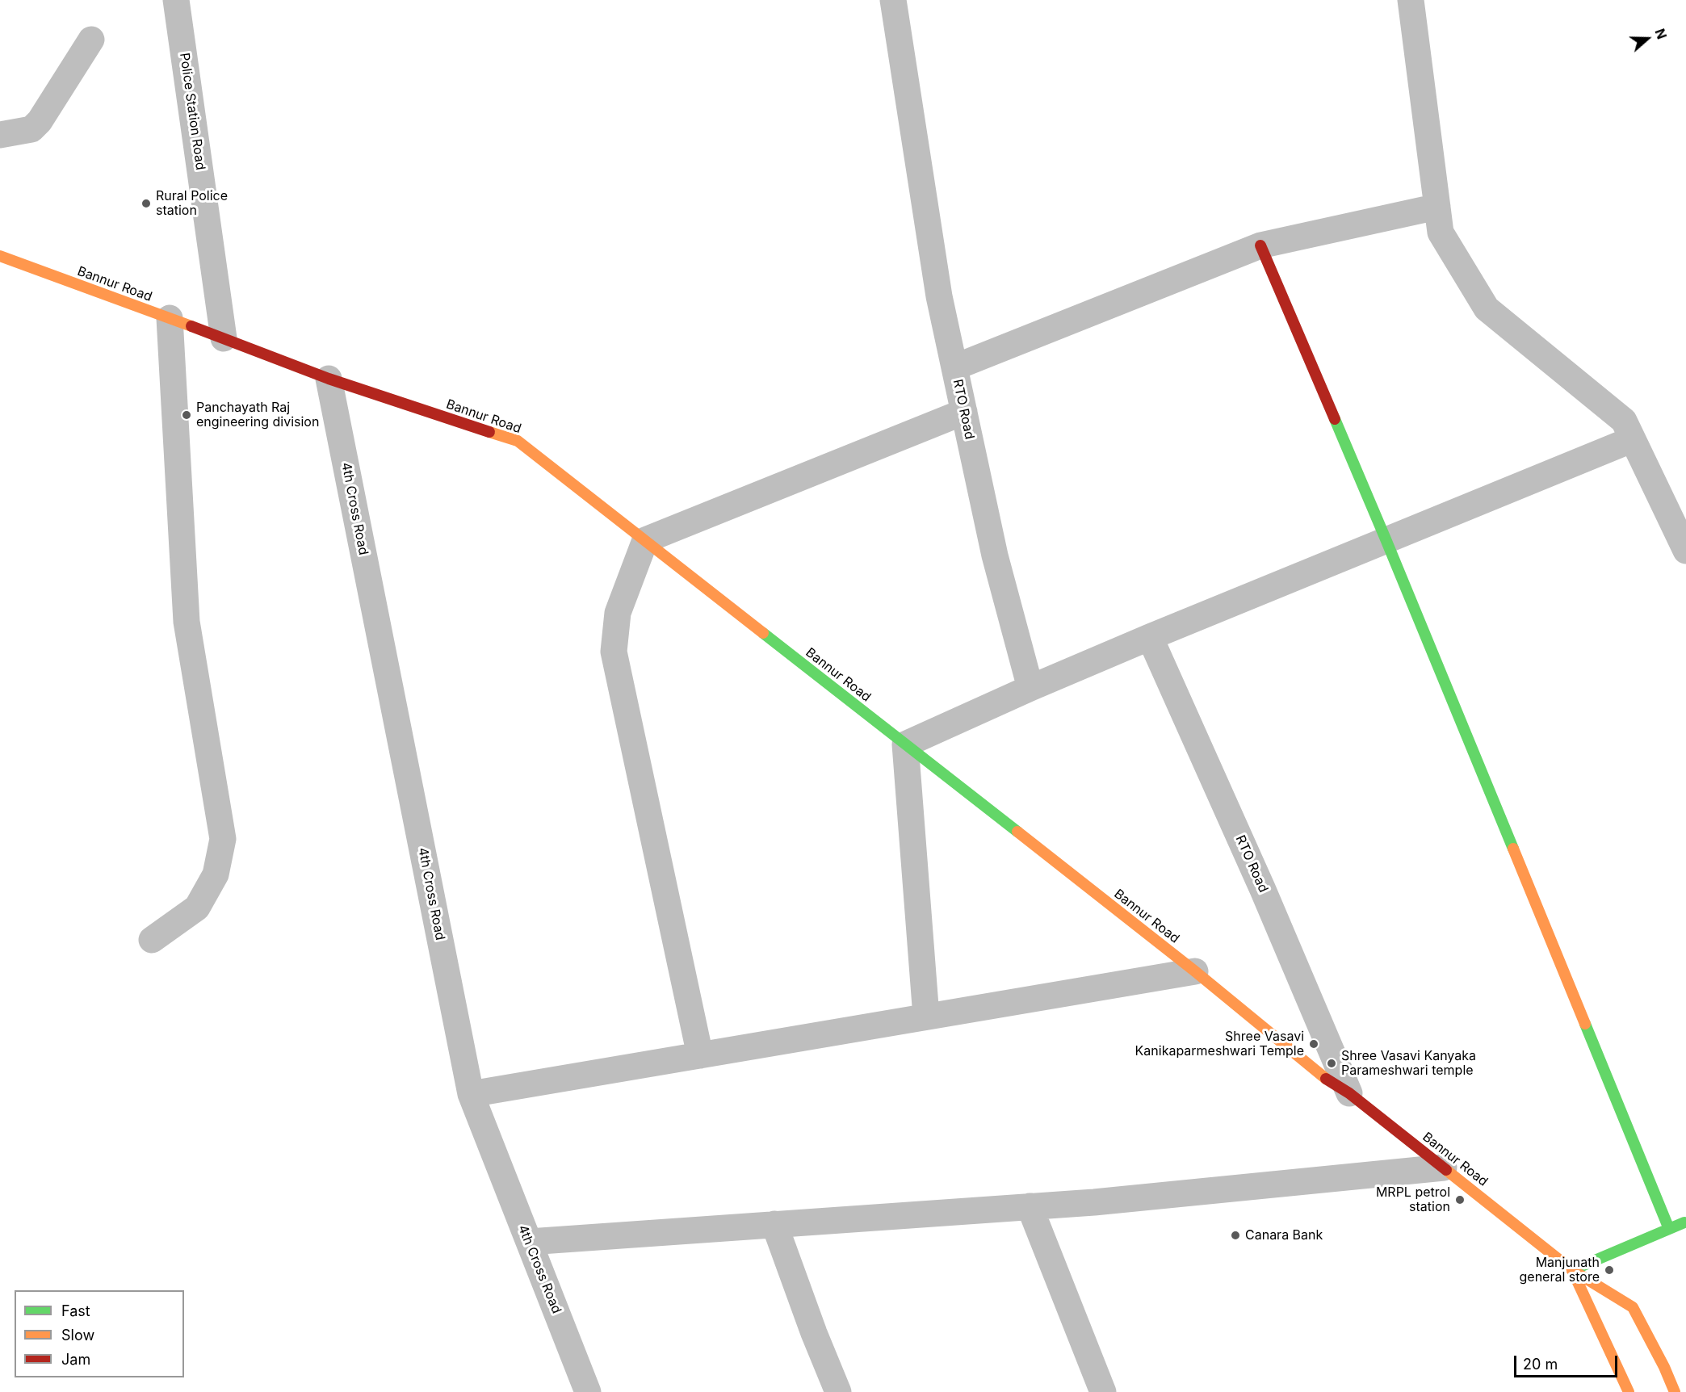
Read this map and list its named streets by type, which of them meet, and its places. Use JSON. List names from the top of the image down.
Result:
{
  "streets": {
    "main road": ["Bannur Road"],
    "street": ["Police Station Road", "RTO Road", "4th Cross Road"]
  },
  "crossings": [
    ["Police Station Road", "Bannur Road"],
    ["Bannur Road", "RTO Road"],
    ["Bannur Road", "4th Cross Road"]
  ],
  "places": [
    "Rural Police station",
    "Panchayath Raj engineering division",
    "Shree Vasavi Kanikaparmeshwari Temple",
    "Shree Vasavi Kanyaka Parameshwari temple",
    "MRPL petrol station",
    "Canara Bank",
    "Manjunath general store"
  ],
  "legend": ["Fast", "Slow", "Jam"],
  "scale_bar": "20 m",
  "north": "right"
}
